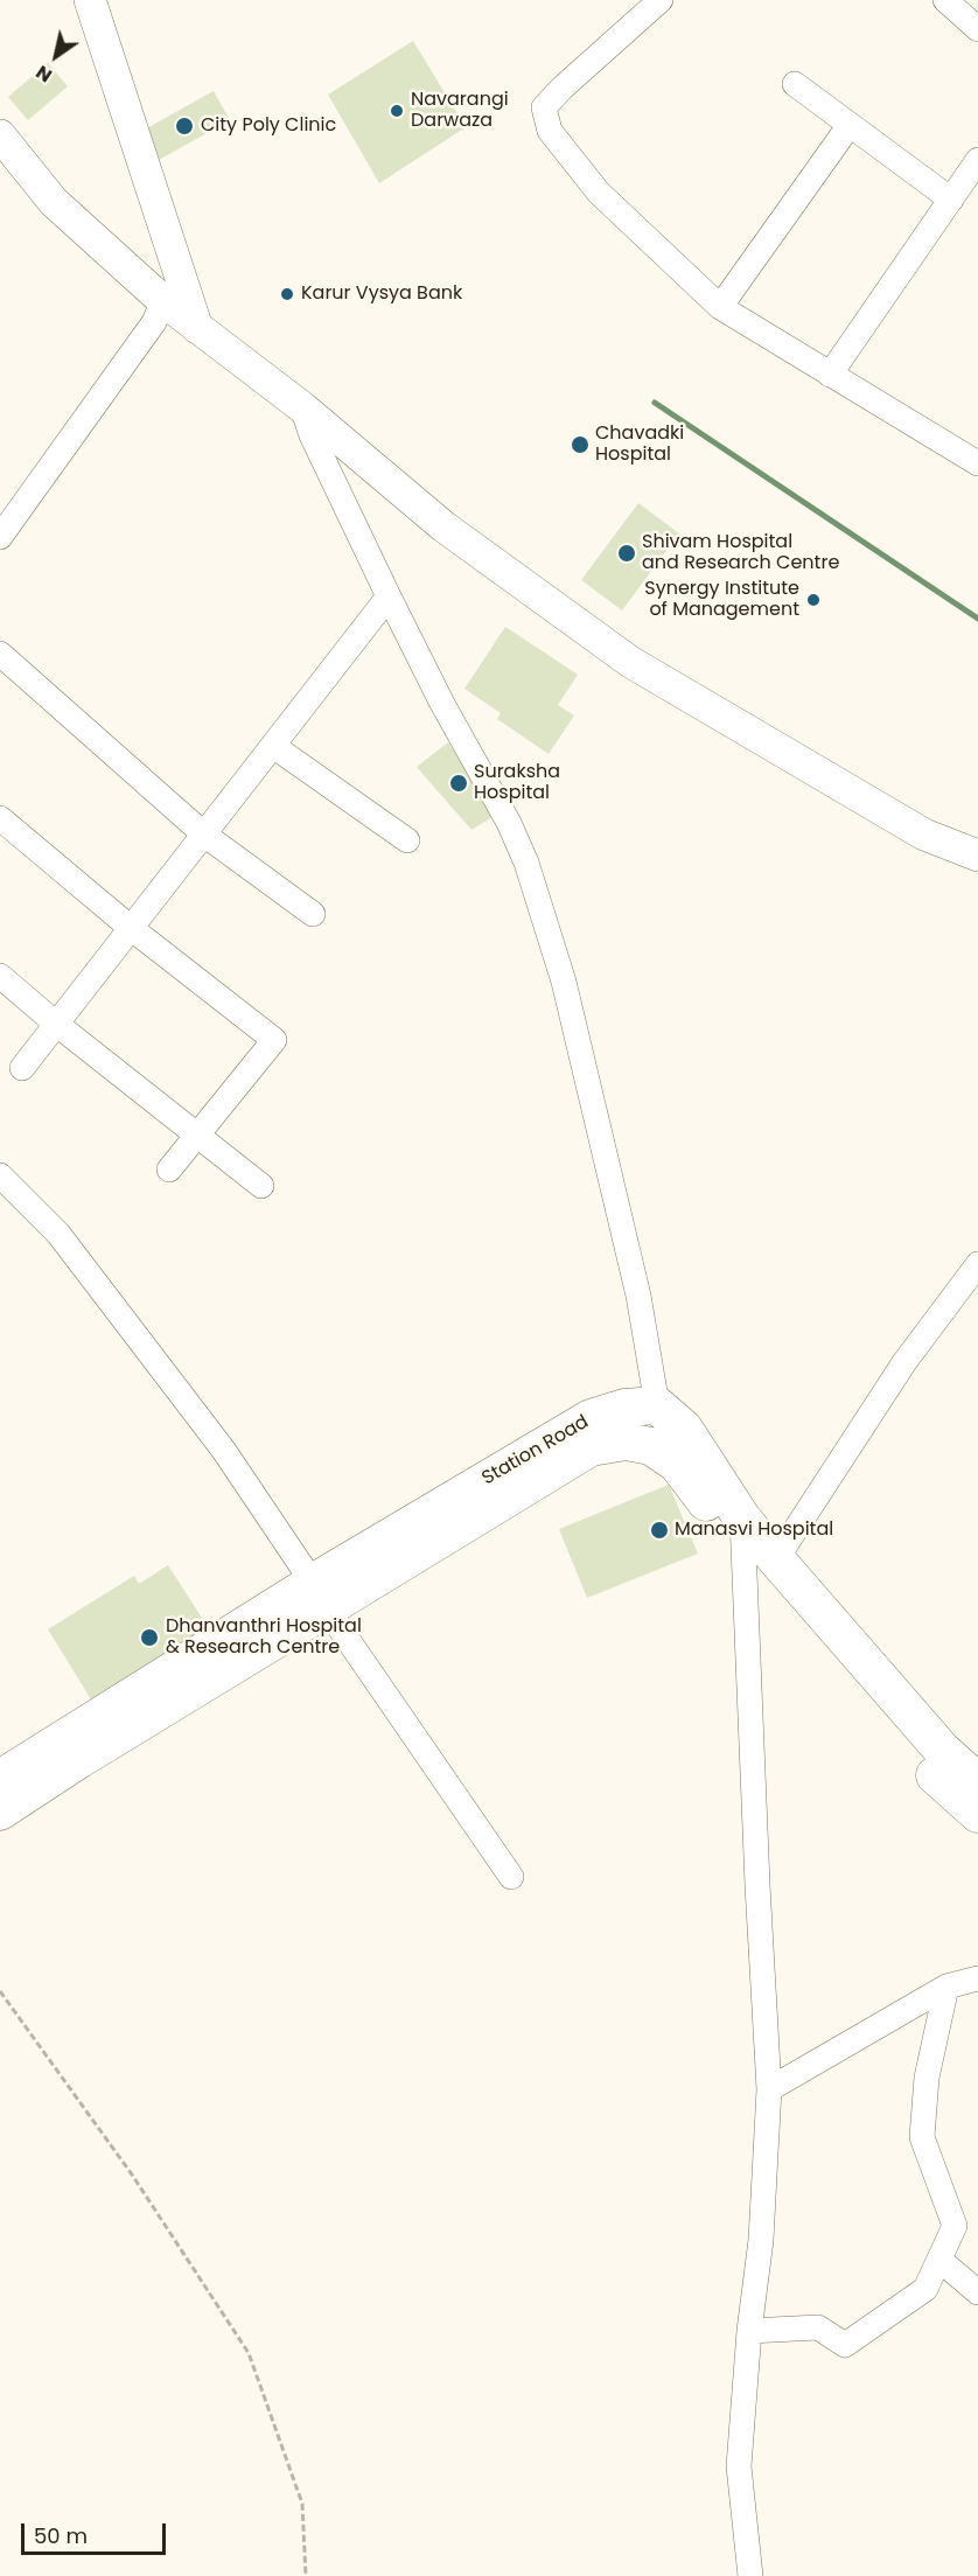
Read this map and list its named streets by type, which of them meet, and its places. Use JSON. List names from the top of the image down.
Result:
{
  "streets": {
    "highway": ["Station Road"]
  },
  "places": [
    "Navarangi Darwaza",
    "City Poly Clinic",
    "Karur Vysya Bank",
    "Chavadki Hospital",
    "Shivam Hospital and Research Centre",
    "Synergy Institute of Management",
    "Suraksha Hospital",
    "Manasvi Hospital",
    "Dhanvanthri Hospital & Research Centre"
  ],
  "scale_bar": "50 m",
  "north": "bottom left"
}
